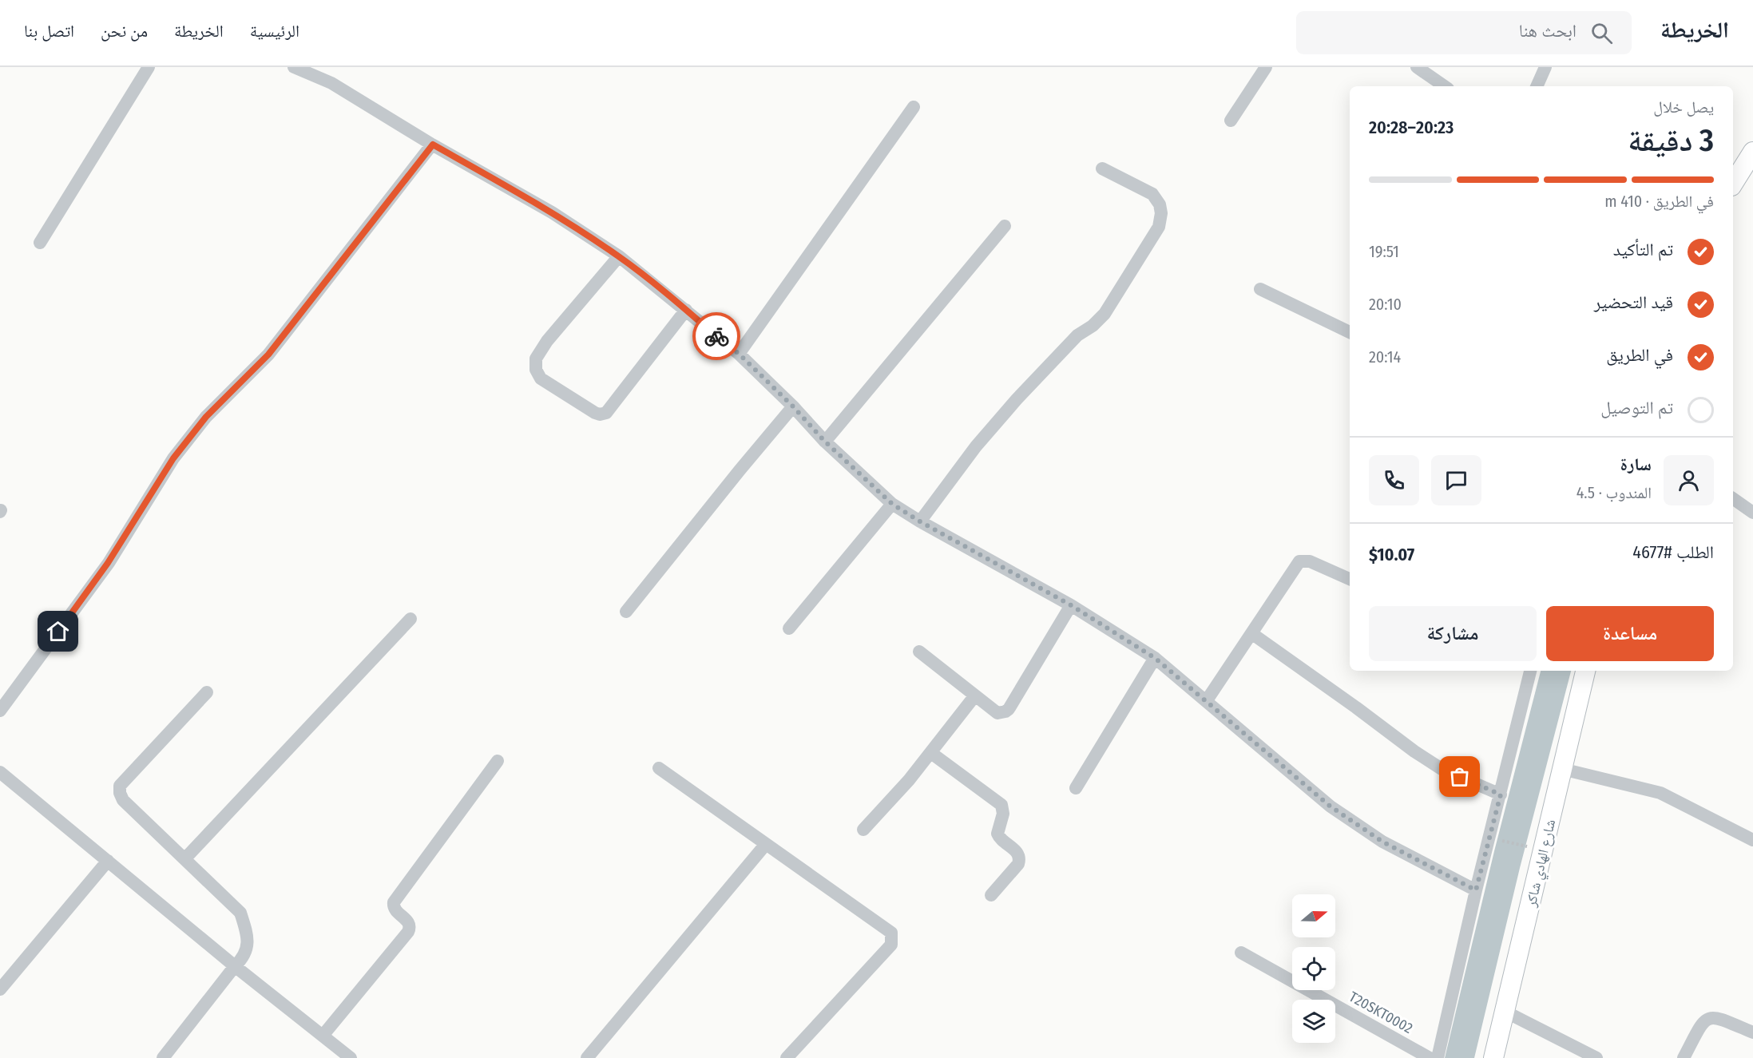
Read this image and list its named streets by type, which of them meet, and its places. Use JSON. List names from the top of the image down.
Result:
{
  "streets": {
    "main road": ["شارع الهادي شاكر"],
    "street": ["T20SKT0002"]
  },
  "north": "right",
  "page": {
    "header": "الخريطة",
    "search": "ابحث هنا",
    "nav": [
      "الرئيسية",
      "الخريطة",
      "من نحن",
      "اتصل بنا"
    ],
    "heading": ["3 دقيقة", "يصل خلال", "20:23–20:28"],
    "panel": [
      "سارة",
      "المندوب · 4.5",
      "الطلب #4677",
      "$10.07"
    ],
    "bar": "في الطريق · 410 m",
    "list": [
      ["تم التأكيد", "19:51"],
      ["قيد التحضير", "20:10"],
      ["في الطريق", "20:14"],
      "تم التوصيل"
    ],
    "buttons": ["مساعدة", "مشاركة"]
  }
}
